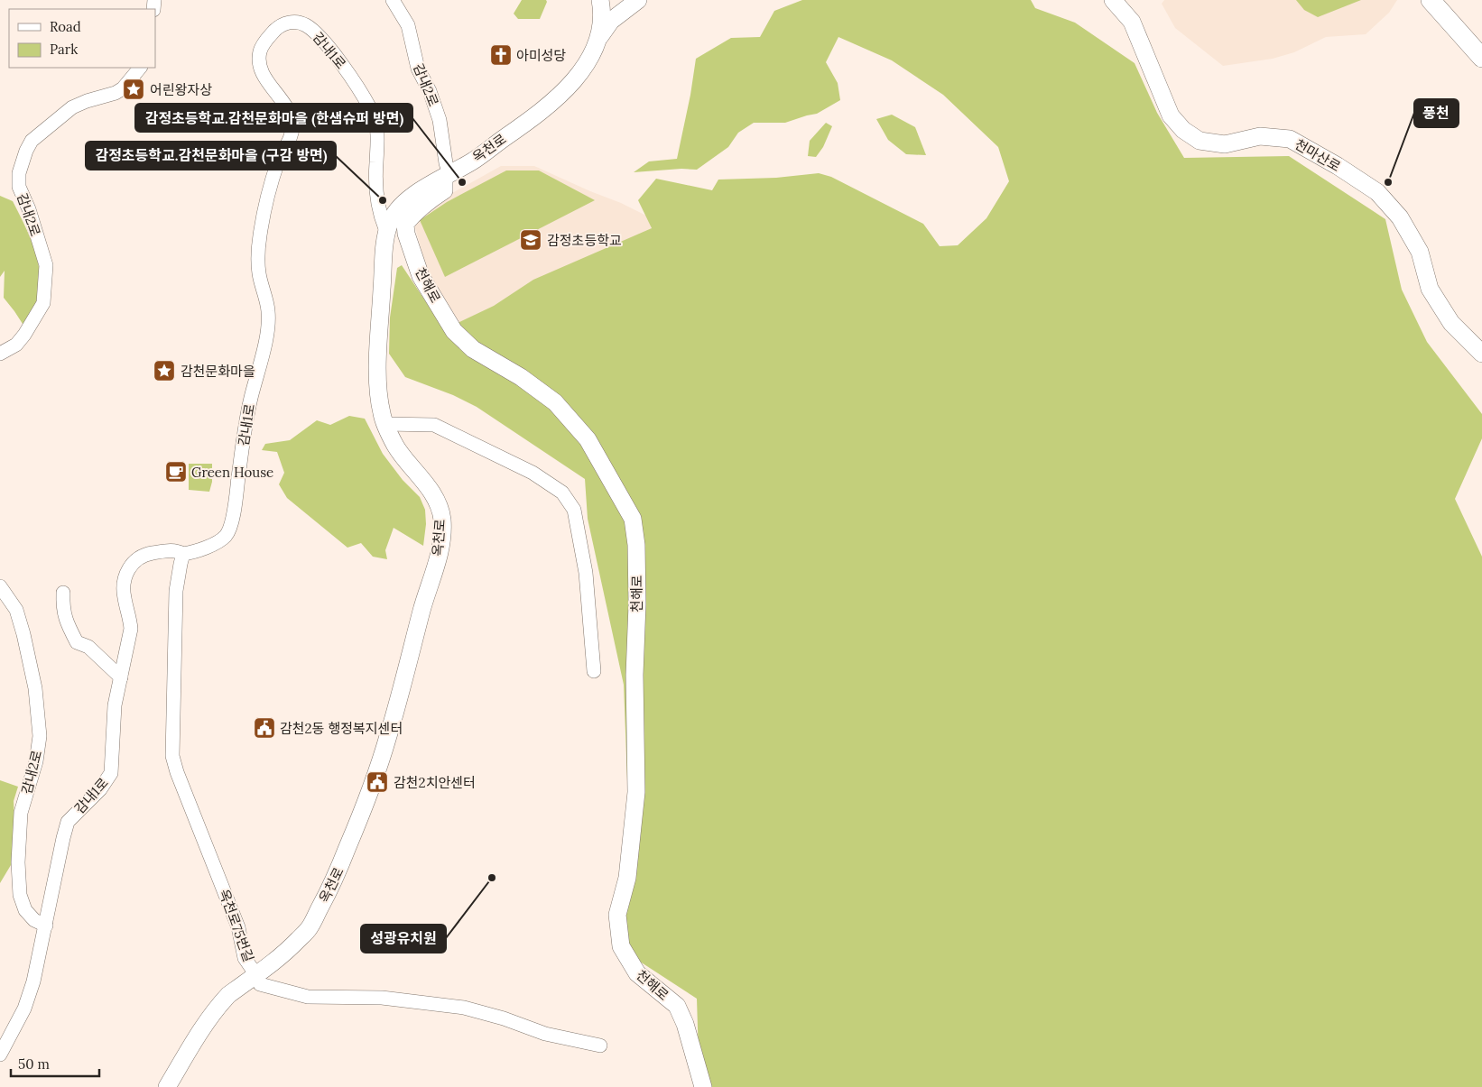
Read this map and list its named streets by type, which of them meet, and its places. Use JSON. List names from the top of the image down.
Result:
{
  "streets": {
    "street": [
      "감내1로",
      "감내2로",
      "옥천로",
      "천마산로",
      "천해로",
      "옥천로75번길"
    ]
  },
  "crossings": [
    ["감내1로", "감내2로"],
    ["감내1로", "옥천로"],
    ["감내1로", "옥천로75번길"],
    ["감내2로", "옥천로"],
    ["감내2로", "천해로"],
    ["옥천로", "천해로"],
    ["옥천로", "옥천로75번길"]
  ],
  "places": {
    "church": ["아미성당"],
    "place": ["어린왕자상", "감천문화마을"],
    "other": [
      "감정초등학교.감천문화마을 (한샘슈퍼 방면)",
      "풍천",
      "감정초등학교.감천문화마을 (구감 방면)",
      "성광유치원"
    ],
    "school or university": ["감정초등학교"],
    "cafe": ["Green House"],
    "public building": ["감천2동 행정복지센터", "감천2치안센터"]
  },
  "legend": ["Road", "Park"],
  "scale_bar": "50 m"
}
